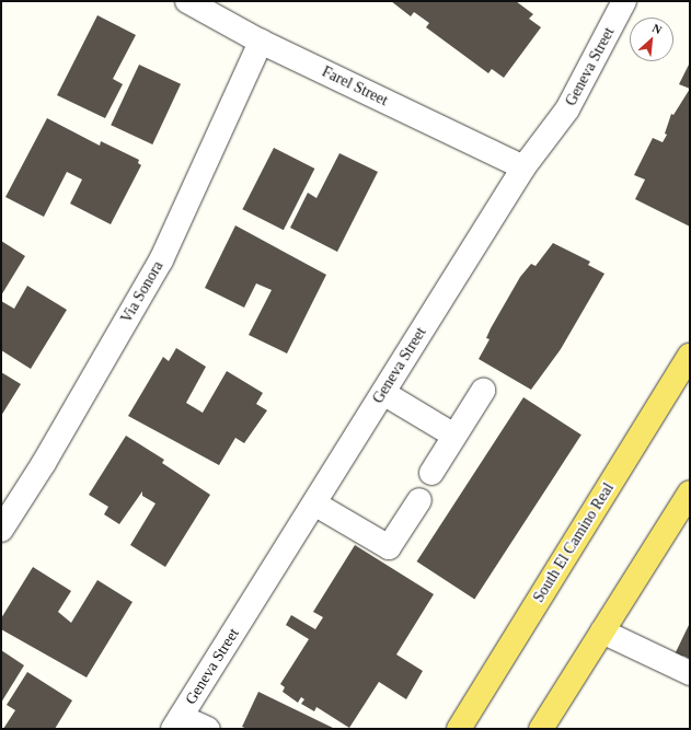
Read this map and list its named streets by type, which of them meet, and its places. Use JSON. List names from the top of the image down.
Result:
{
  "streets": {
    "main road": ["South El Camino Real"],
    "street": ["Geneva Street", "Farel Street", "Via Sonora"]
  },
  "crossings": [
    ["Geneva Street", "Farel Street"],
    ["Farel Street", "Via Sonora"]
  ],
  "north": "top right"
}
